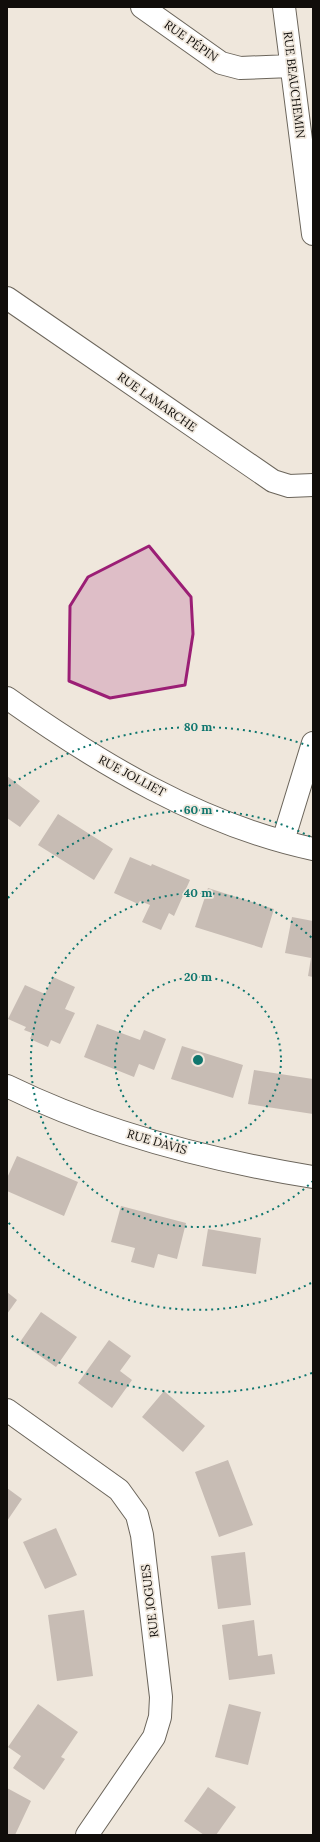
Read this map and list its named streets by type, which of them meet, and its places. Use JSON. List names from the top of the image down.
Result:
{
  "streets": {
    "street": [
      "RUE PÉPIN",
      "RUE BEAUCHEMIN",
      "RUE LAMARCHE",
      "RUE JOLLIET",
      "RUE DAVIS",
      "RUE JOGUES"
    ]
  },
  "crossings": [
    ["RUE PÉPIN", "RUE BEAUCHEMIN"]
  ],
  "rings": [
    "80 m",
    "60 m",
    "40 m",
    "20 m"
  ]
}
